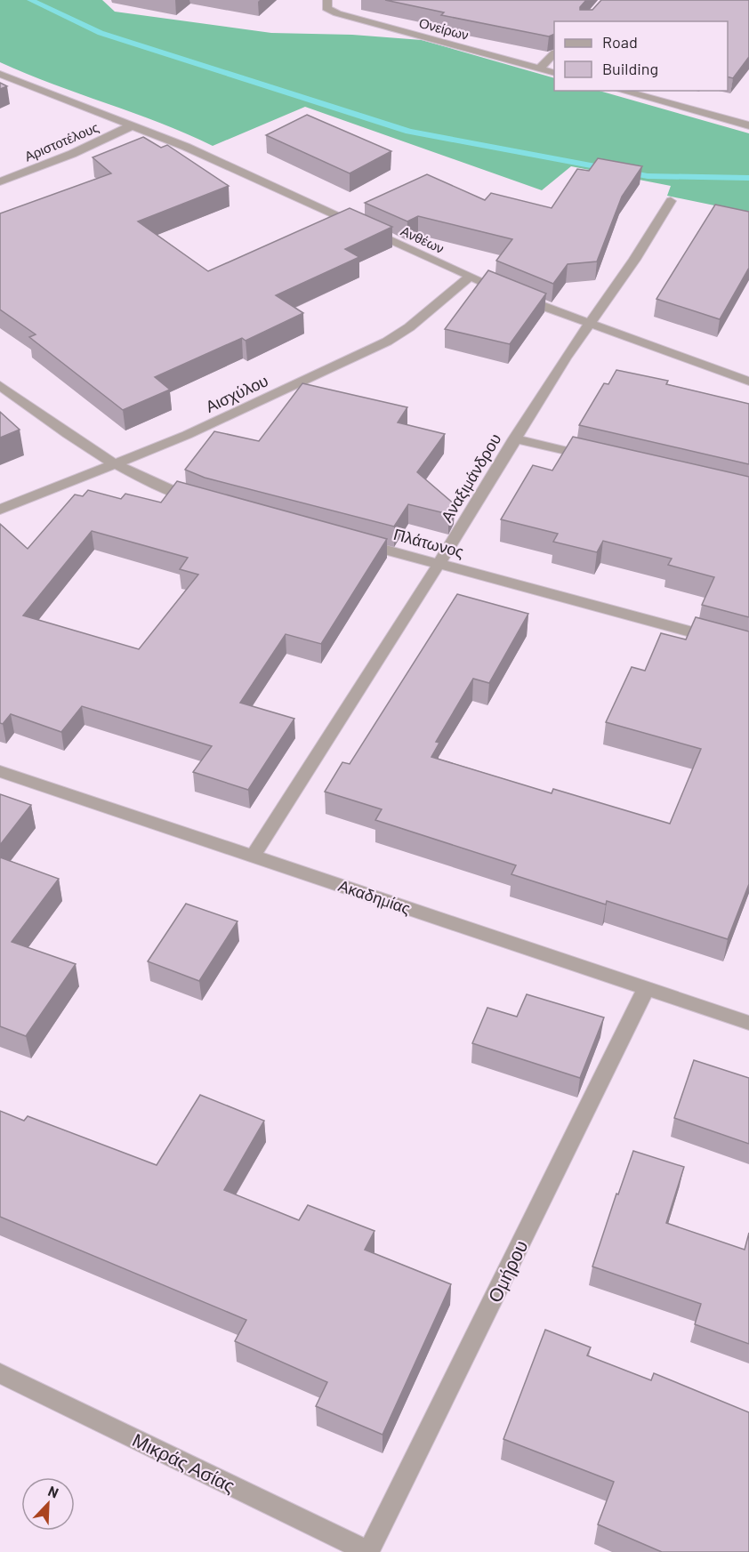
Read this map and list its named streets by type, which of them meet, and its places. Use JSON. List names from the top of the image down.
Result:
{
  "streets": {
    "street": [
      "Ονείρων",
      "Αριστοτέλους",
      "Ανθέων",
      "Αισχύλου",
      "Αναξιμάνδρου",
      "Πλάτωνος",
      "Ακαδημίας",
      "Ομήρου",
      "Μικράς Ασίας"
    ]
  },
  "crossings": [
    ["Αριστοτέλους", "Ανθέων"],
    ["Ανθέων", "Αισχύλου"],
    ["Ανθέων", "Αναξιμάνδρου"],
    ["Αναξιμάνδρου", "Πλάτωνος"],
    ["Αναξιμάνδρου", "Ακαδημίας"],
    ["Ακαδημίας", "Ομήρου"],
    ["Ομήρου", "Μικράς Ασίας"]
  ],
  "legend": ["Road", "Building"],
  "north": "top right"
}
